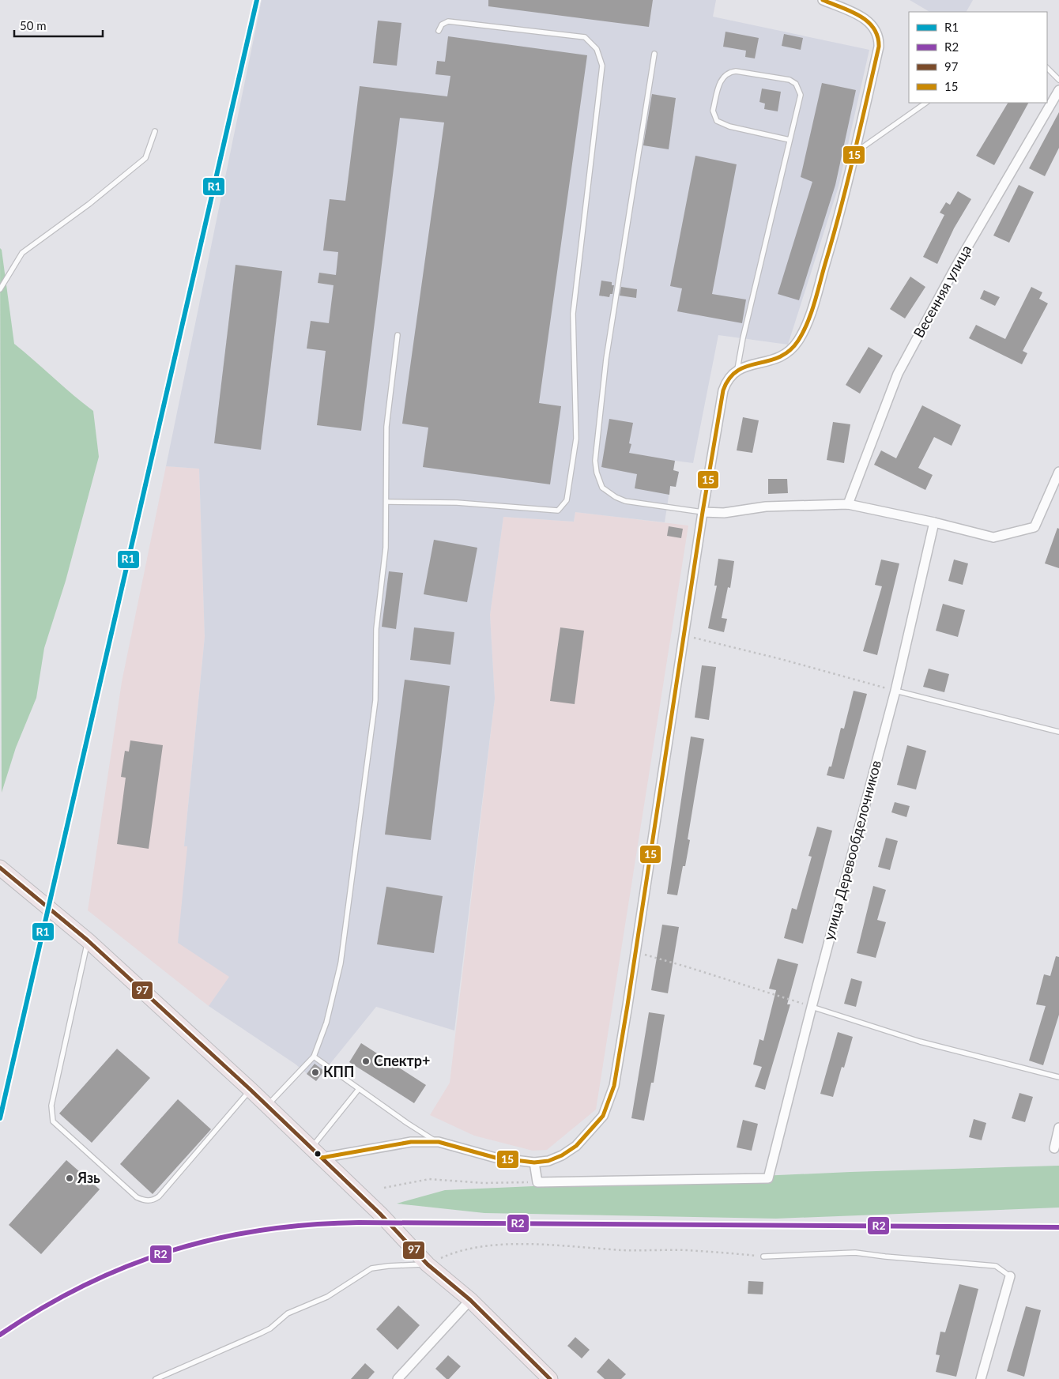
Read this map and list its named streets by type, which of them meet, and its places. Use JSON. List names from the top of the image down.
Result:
{
  "streets": {
    "street": ["Весенняя улица", "улица Деревообделочников"]
  },
  "places": ["Спектр+", "КПП", "Язь"],
  "lines": [
    "transit line R1",
    "transit line 15",
    "transit line 97",
    "transit line R2"
  ],
  "legend": [
    "R1",
    "R2",
    "97",
    "15"
  ],
  "scale_bar": "50 m"
}
